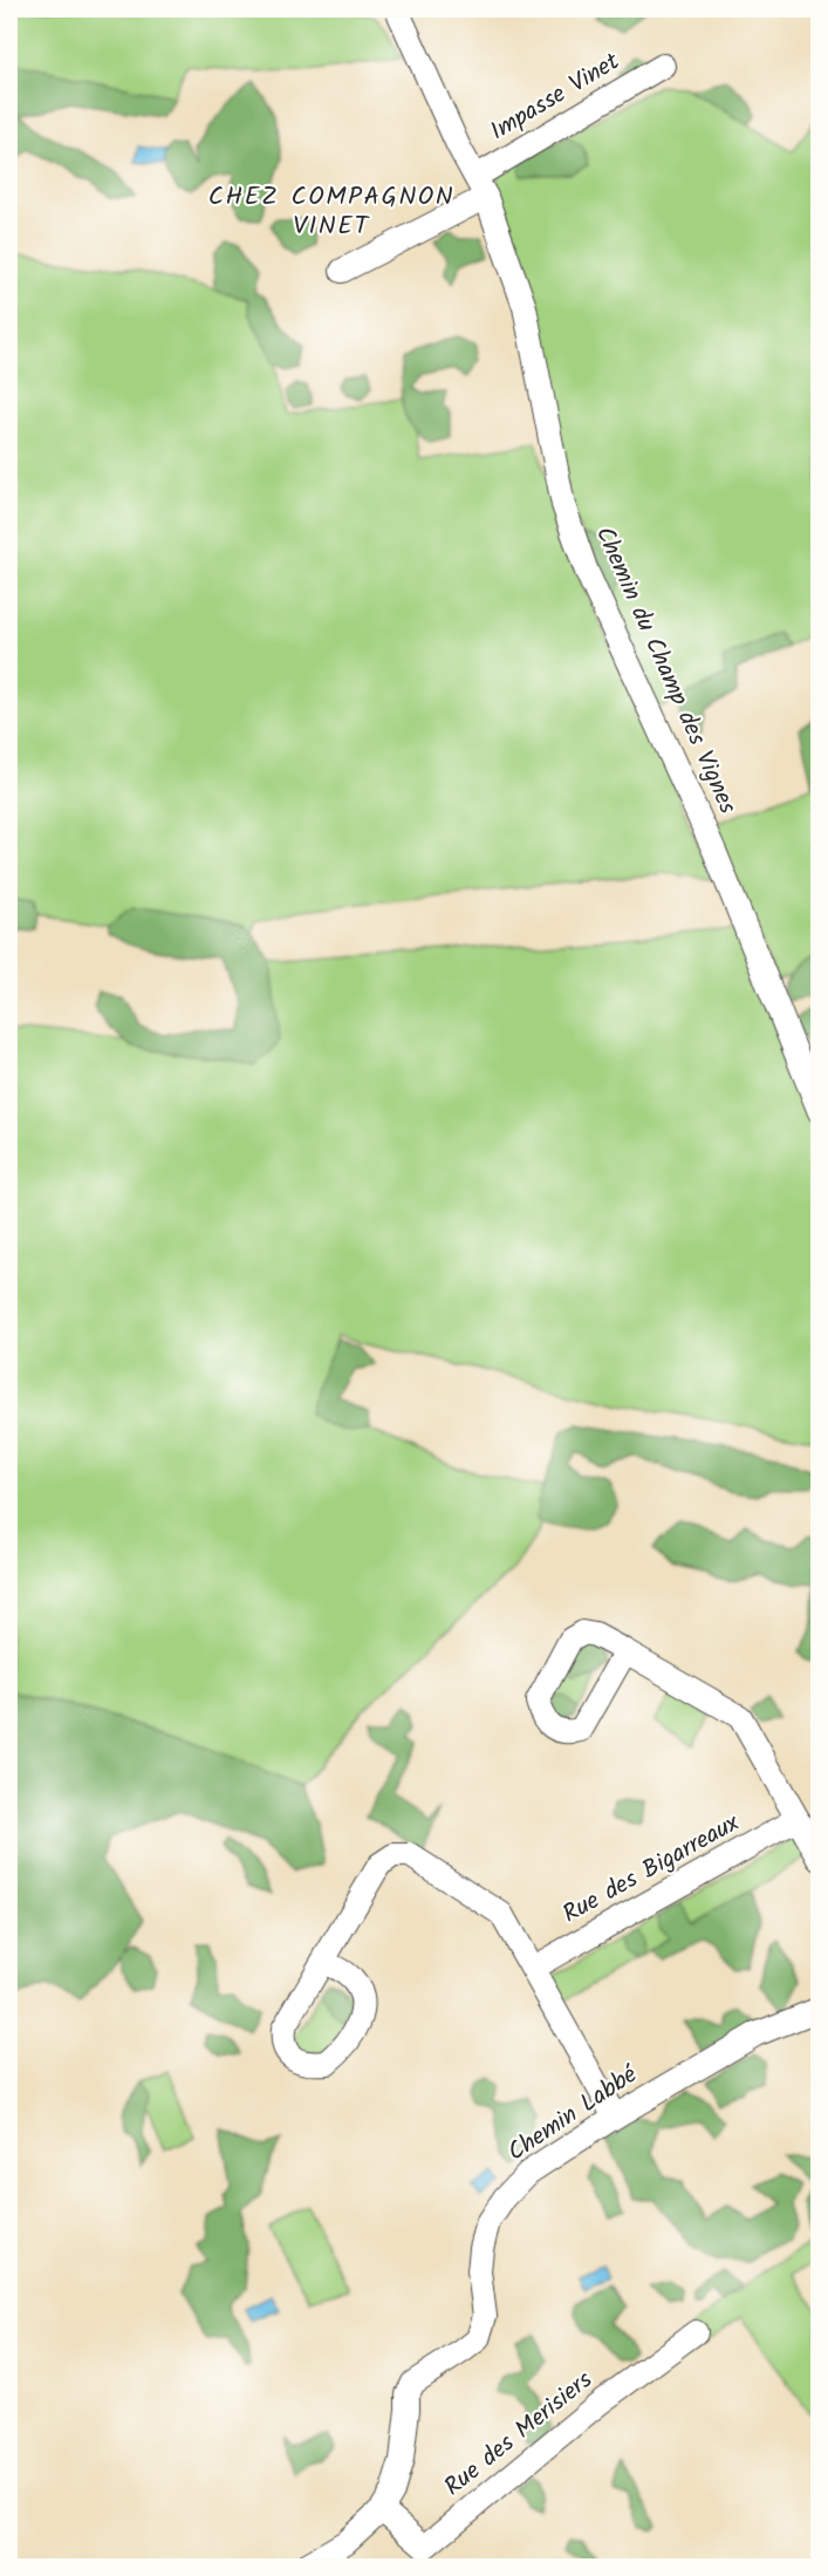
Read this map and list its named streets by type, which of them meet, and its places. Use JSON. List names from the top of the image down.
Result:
{
  "streets": {
    "street": [
      "Impasse Vinet",
      "Chemin du Champ des Vignes",
      "Rue des Bigarreaux",
      "Chemin Labbé",
      "Rue des Merisiers"
    ]
  },
  "crossings": [
    ["Impasse Vinet", "Chemin du Champ des Vignes"],
    ["Chemin Labbé", "Rue des Merisiers"]
  ],
  "districts": ["CHEZ COMPAGNON VINET"]
}
